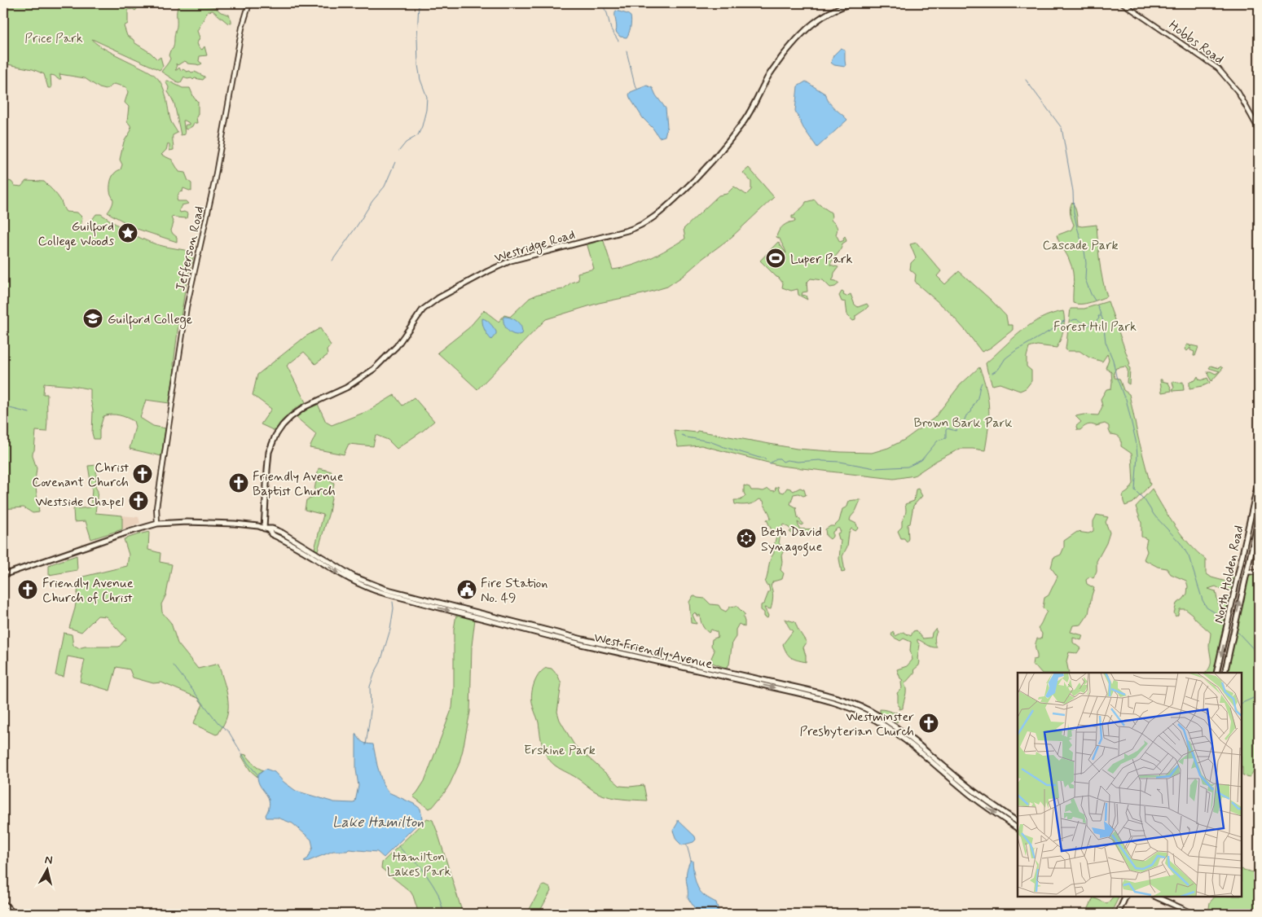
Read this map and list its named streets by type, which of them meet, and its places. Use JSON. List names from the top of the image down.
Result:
{
  "streets": {
    "main road": ["Westridge Road", "North Holden Road", "West Friendly Avenue"],
    "street": ["Hobbs Road", "Jefferson Road"]
  },
  "crossings": [
    ["Westridge Road", "West Friendly Avenue"],
    ["Jefferson Road", "West Friendly Avenue"]
  ],
  "water": ["Lake Hamilton"],
  "parks": [
    "Price Park",
    "Cascade Park",
    "Forest Hill Park",
    "Brown Bark Park",
    "Erskine Park",
    "Hamilton Lakes Park"
  ],
  "places": {
    "place": ["Guilford College Woods"],
    "sports": ["Luper Park"],
    "school or university": ["Guilford College"],
    "church": [
      "Christ Covenant Church",
      "Friendly Avenue Baptist Church",
      "Westside Chapel",
      "Friendly Avenue Church of Christ",
      "Westminster Presbyterian Church"
    ],
    "synagogue": ["Beth David Synagogue"],
    "public building": ["Fire Station No. 49"]
  },
  "north": "top"
}
